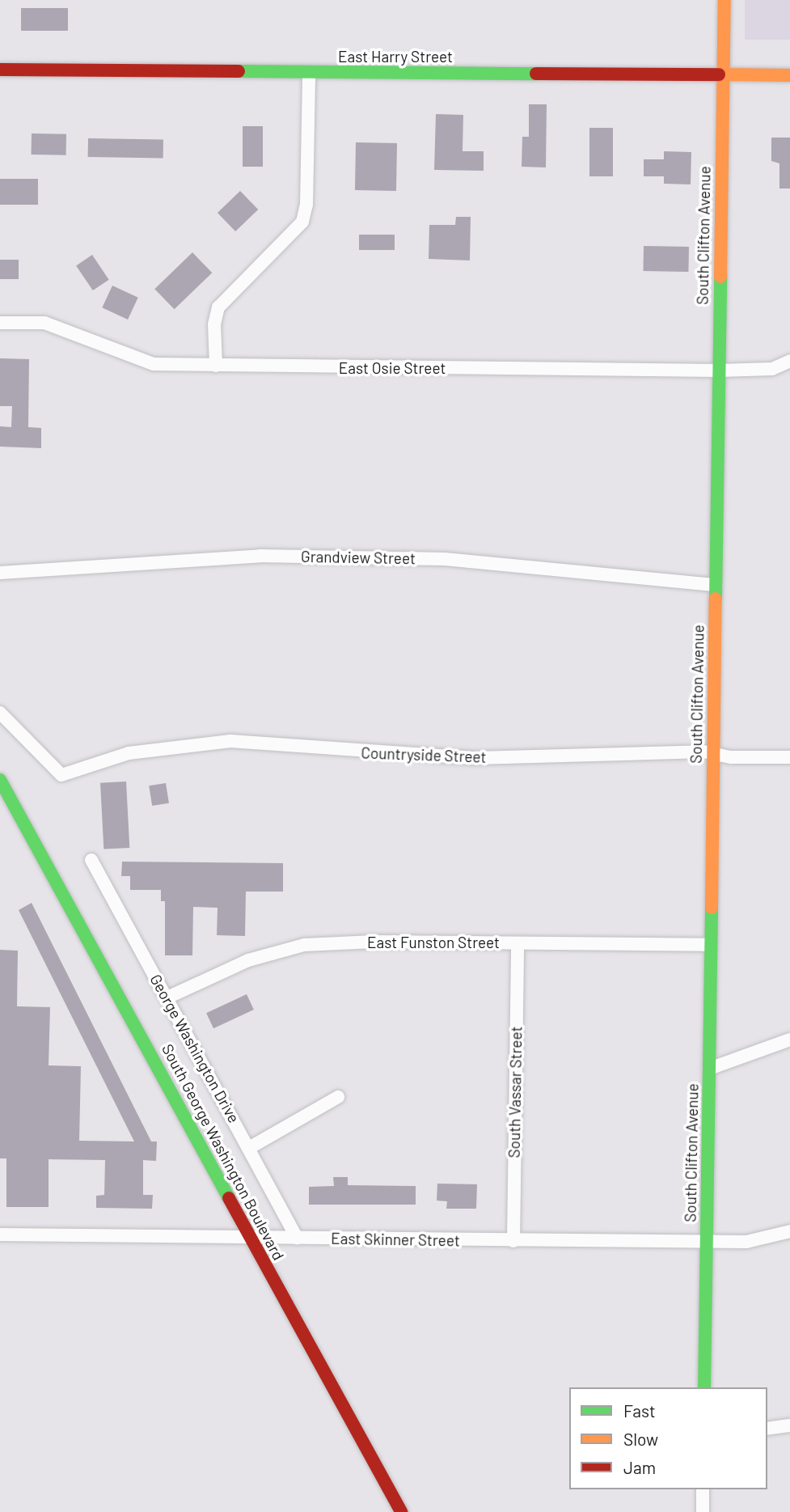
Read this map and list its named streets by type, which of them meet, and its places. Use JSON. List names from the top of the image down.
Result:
{
  "streets": {
    "street": [
      "East Harry Street",
      "South Clifton Avenue",
      "East Osie Street",
      "Grandview Street",
      "Countryside Street",
      "East Funston Street",
      "George Washington Drive",
      "South Vassar Street",
      "South George Washington Boulevard",
      "East Skinner Street"
    ]
  },
  "crossings": [
    ["East Harry Street", "South Clifton Avenue"],
    ["South Clifton Avenue", "East Osie Street"],
    ["South Clifton Avenue", "Grandview Street"],
    ["South Clifton Avenue", "Countryside Street"],
    ["South Clifton Avenue", "East Funston Street"],
    ["South Clifton Avenue", "East Skinner Street"],
    ["East Funston Street", "George Washington Drive"],
    ["East Funston Street", "South Vassar Street"],
    ["George Washington Drive", "East Skinner Street"],
    ["South Vassar Street", "East Skinner Street"],
    ["South George Washington Boulevard", "East Skinner Street"]
  ],
  "legend": ["Fast", "Slow", "Jam"]
}
